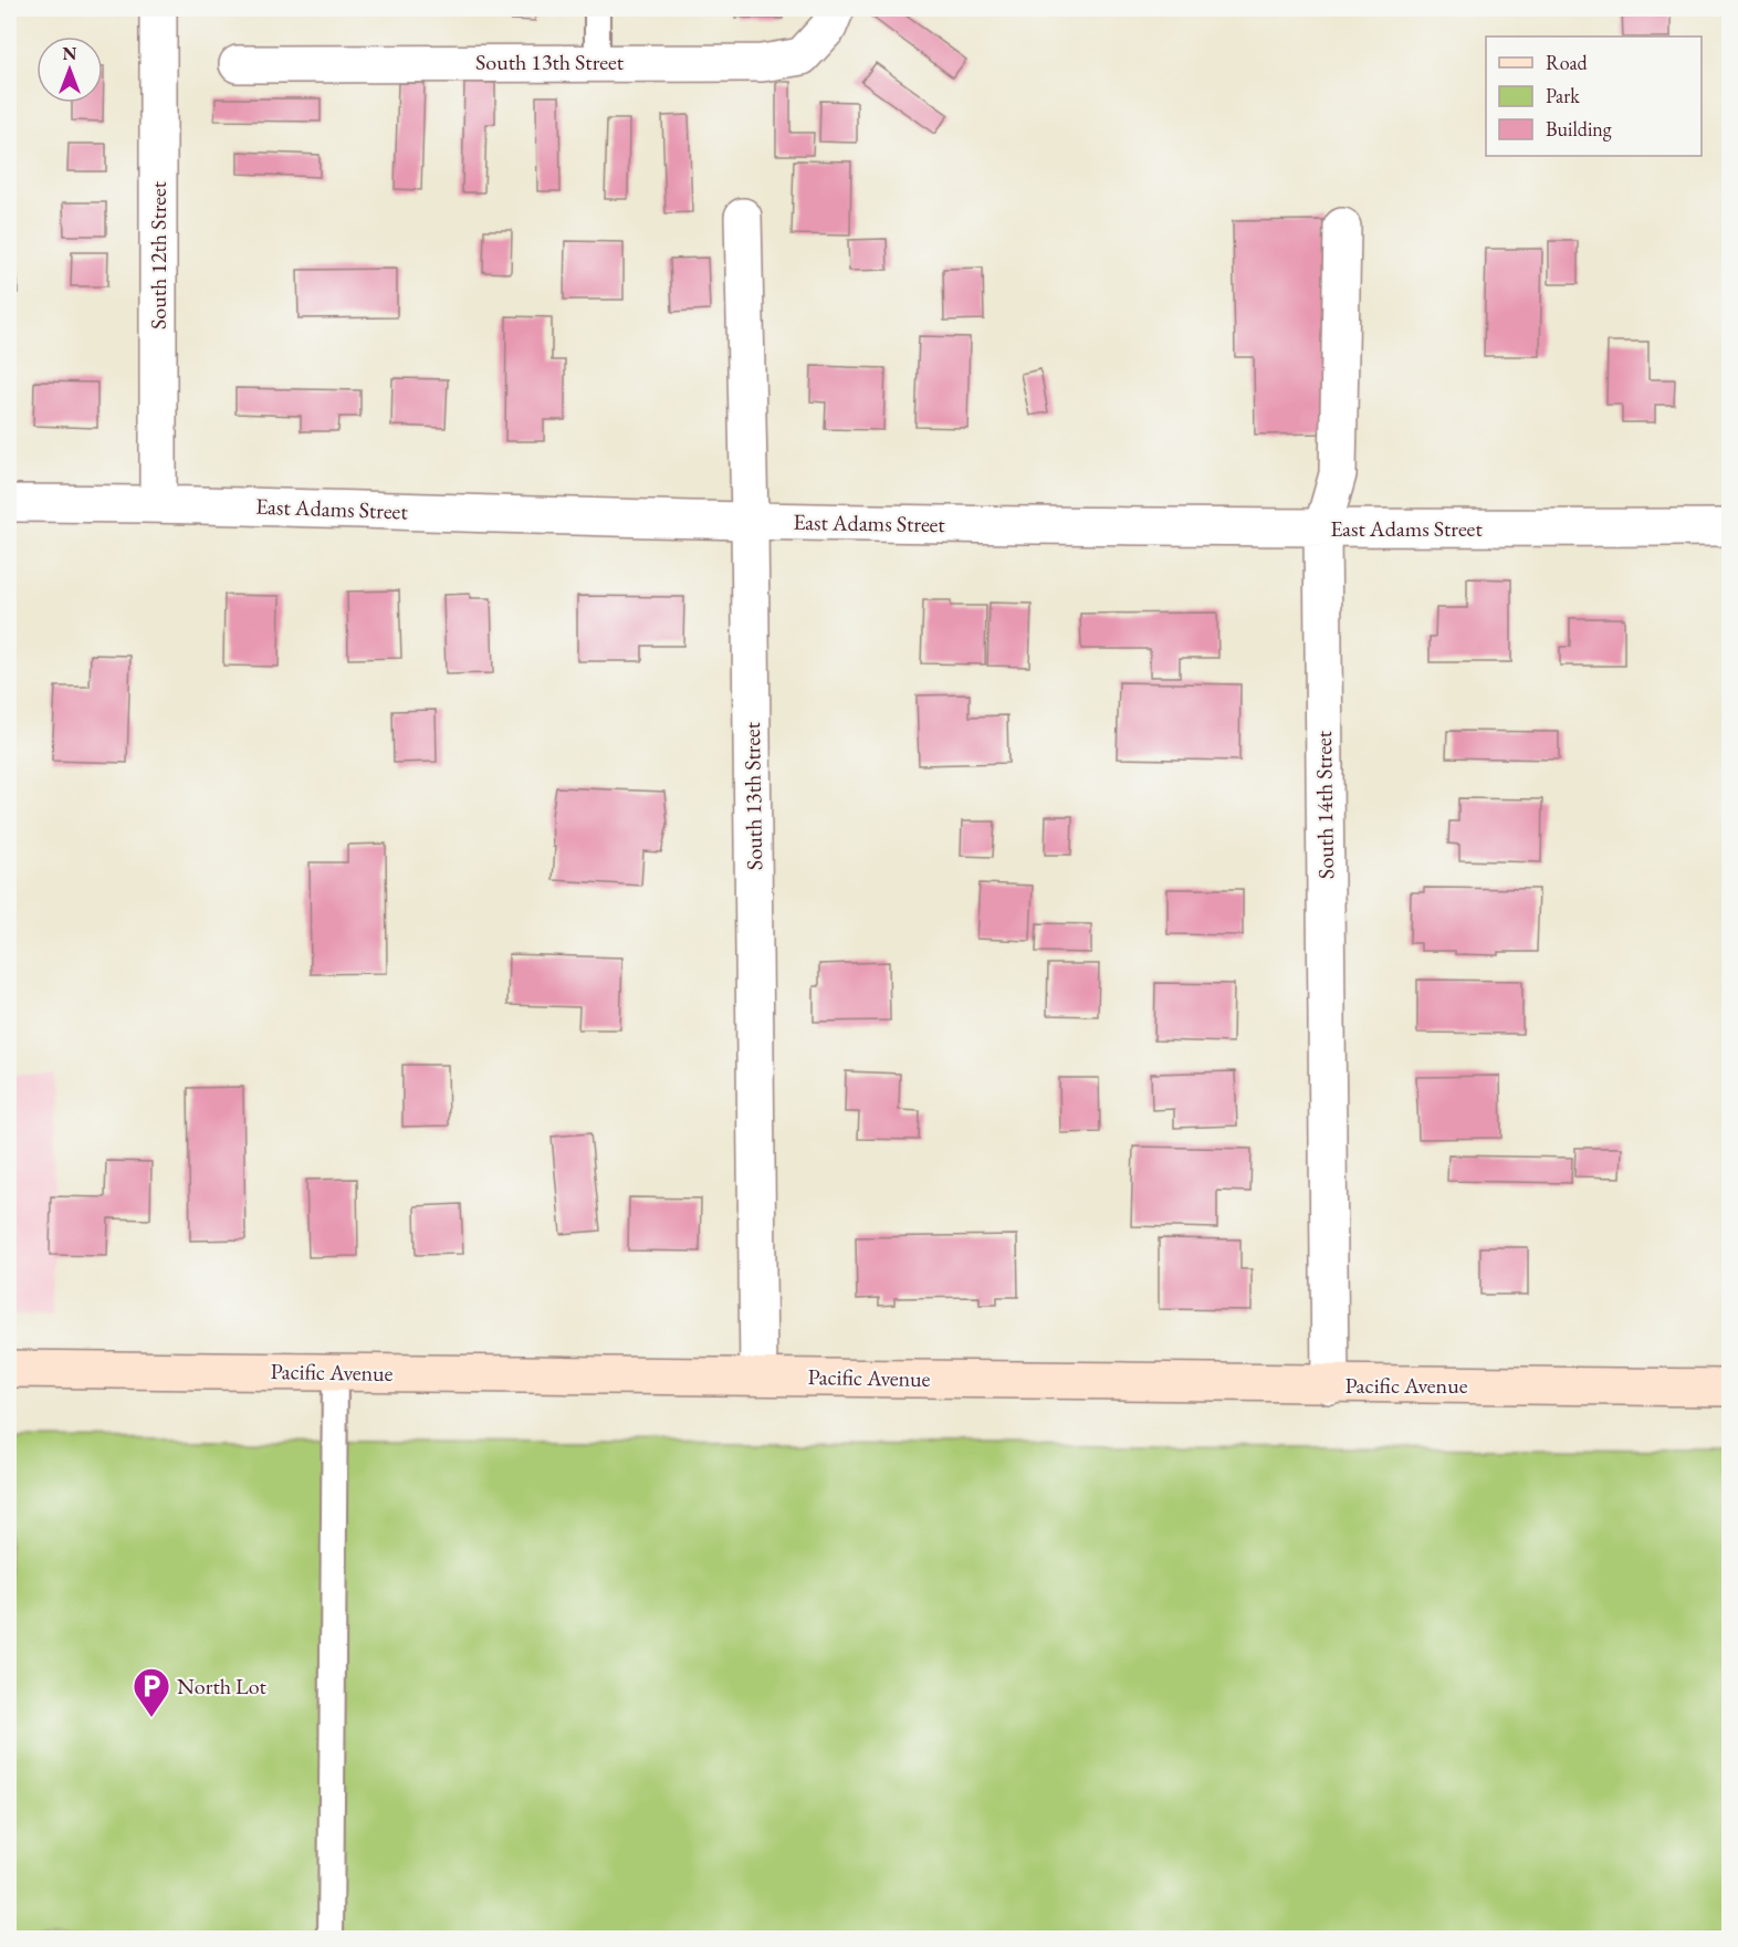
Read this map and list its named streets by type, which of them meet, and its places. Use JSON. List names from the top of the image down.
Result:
{
  "streets": {
    "street": [
      "South 13th Street",
      "South 12th Street",
      "East Adams Street",
      "South 14th Street",
      "Pacific Avenue"
    ]
  },
  "crossings": [
    ["South 13th Street", "East Adams Street"],
    ["South 13th Street", "Pacific Avenue"],
    ["South 12th Street", "East Adams Street"],
    ["East Adams Street", "South 14th Street"],
    ["South 14th Street", "Pacific Avenue"]
  ],
  "places": {
    "parking": ["North Lot"]
  },
  "legend": ["Road", "Park", "Building"],
  "north": "top"
}
